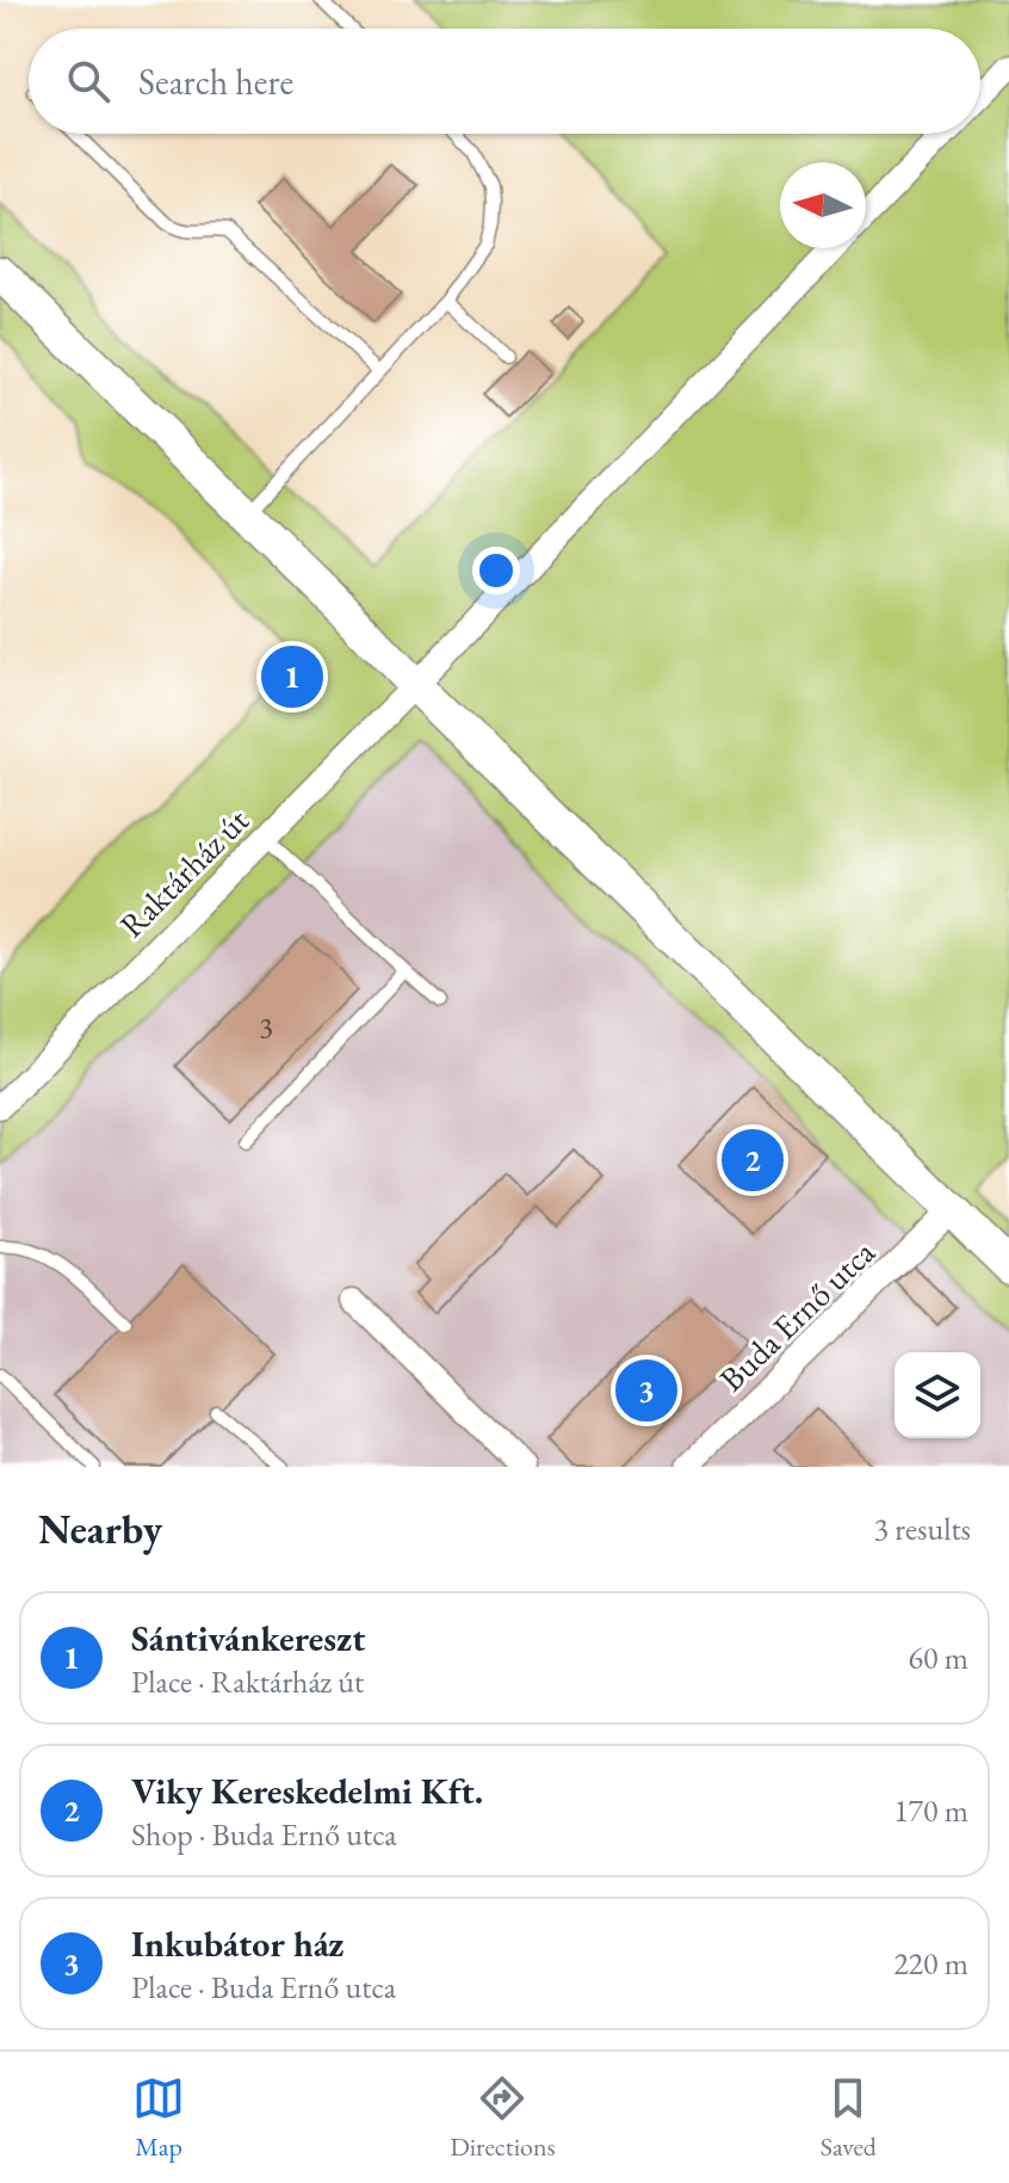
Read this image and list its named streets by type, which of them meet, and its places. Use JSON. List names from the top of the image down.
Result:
{
  "streets": {
    "street": ["Raktárház út", "Buda Ernő utca"]
  },
  "house_numbers": ["3"],
  "north": "left",
  "page": {
    "search": "Search here",
    "pins": ["1", "2", "3"],
    "heading": ["Nearby", "3 results"],
    "list": [
      {
        "mark": "1",
        "name": "Sántivánkereszt",
        "note": "Place · Raktárház út",
        "value": "60 m"
      },
      {
        "mark": "2",
        "name": "Viky Kereskedelmi Kft.",
        "note": "Shop · Buda Ernő utca",
        "value": "170 m"
      },
      {
        "mark": "3",
        "name": "Inkubátor ház",
        "note": "Place · Buda Ernő utca",
        "value": "220 m"
      }
    ],
    "nav": ["Map", "Directions", "Saved"]
  }
}
